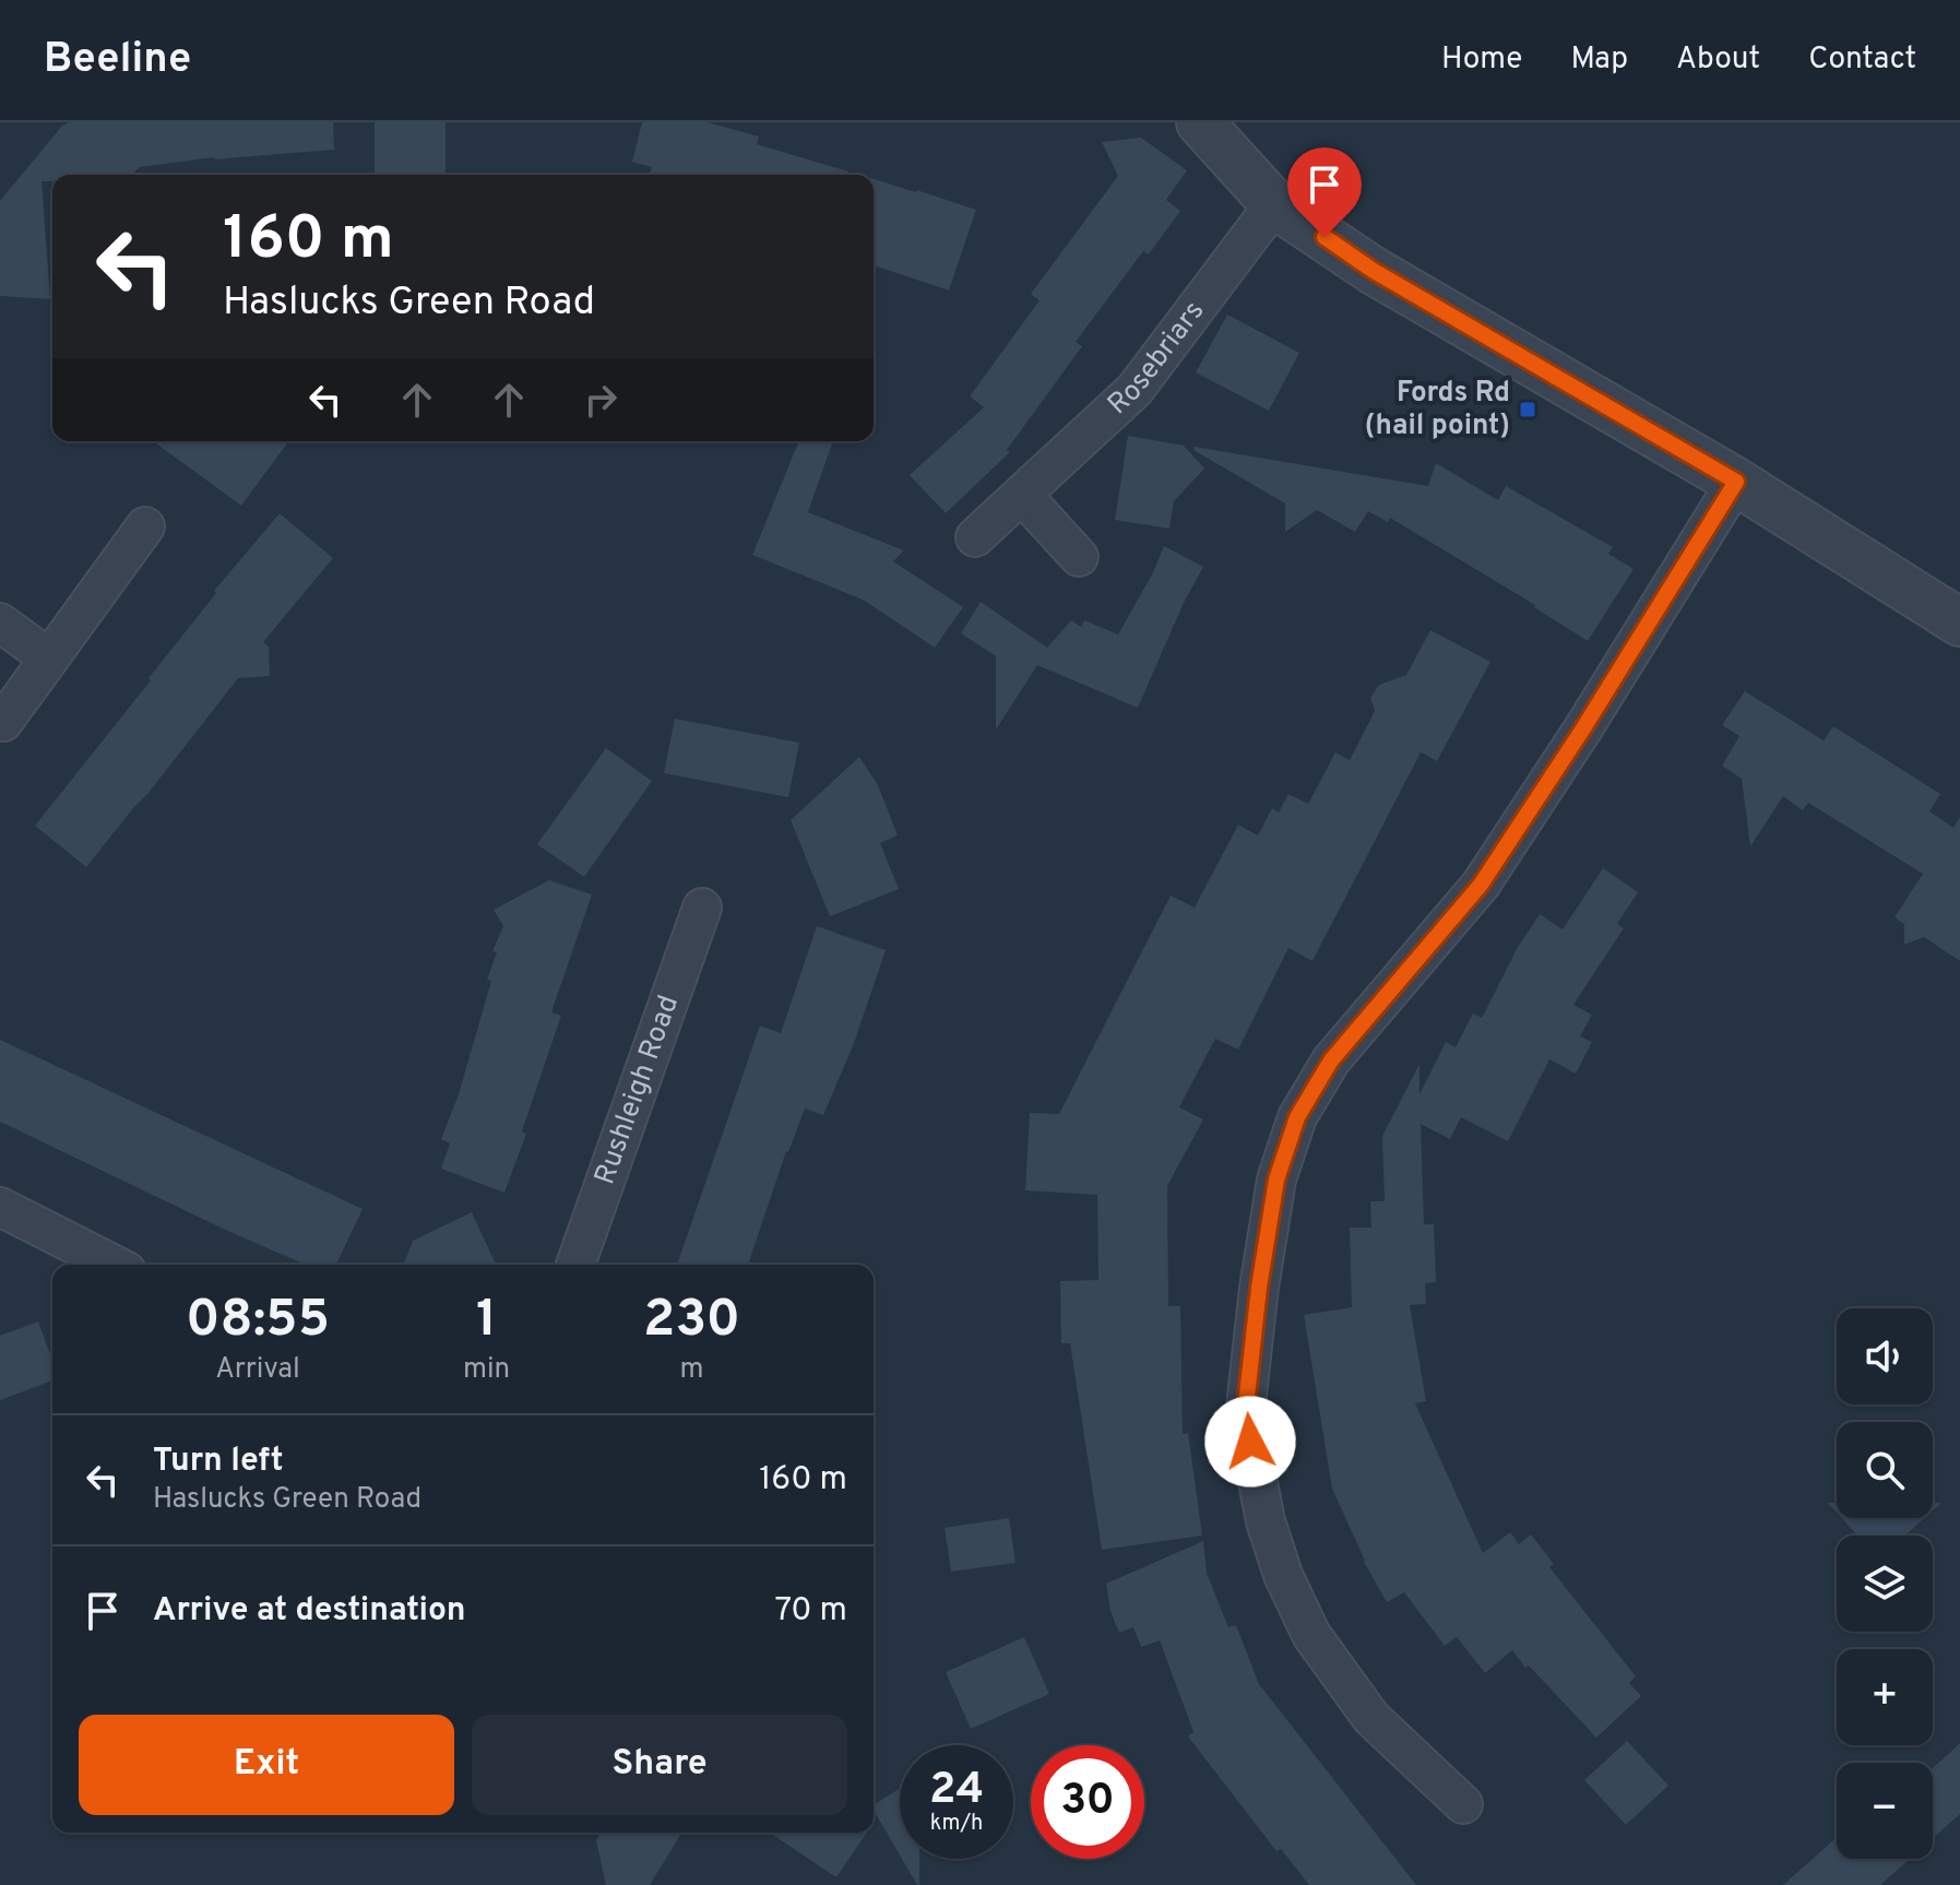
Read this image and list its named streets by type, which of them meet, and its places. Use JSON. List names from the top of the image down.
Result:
{
  "streets": {
    "street": ["Rosebriars", "Rushleigh Road"]
  },
  "places": {
    "transit": ["Fords Rd (hail point)"]
  },
  "page": {
    "header": "Beeline",
    "nav": [
      "Home",
      "Map",
      "About",
      "Contact"
    ],
    "turn": ["160 m", "Haslucks Green Road"],
    "eta": [
      "08:55",
      "Arrival",
      "1",
      "min",
      "230",
      "m"
    ],
    "map_buttons": ["+", "−"],
    "list": [
      {
        "name": "Turn left",
        "note": "Haslucks Green Road",
        "value": "160 m"
      },
      {
        "name": "Arrive at destination",
        "value": "70 m"
      }
    ],
    "buttons": ["Exit", "Share"],
    "speed": "24 km/h",
    "limit": "30"
  }
}
